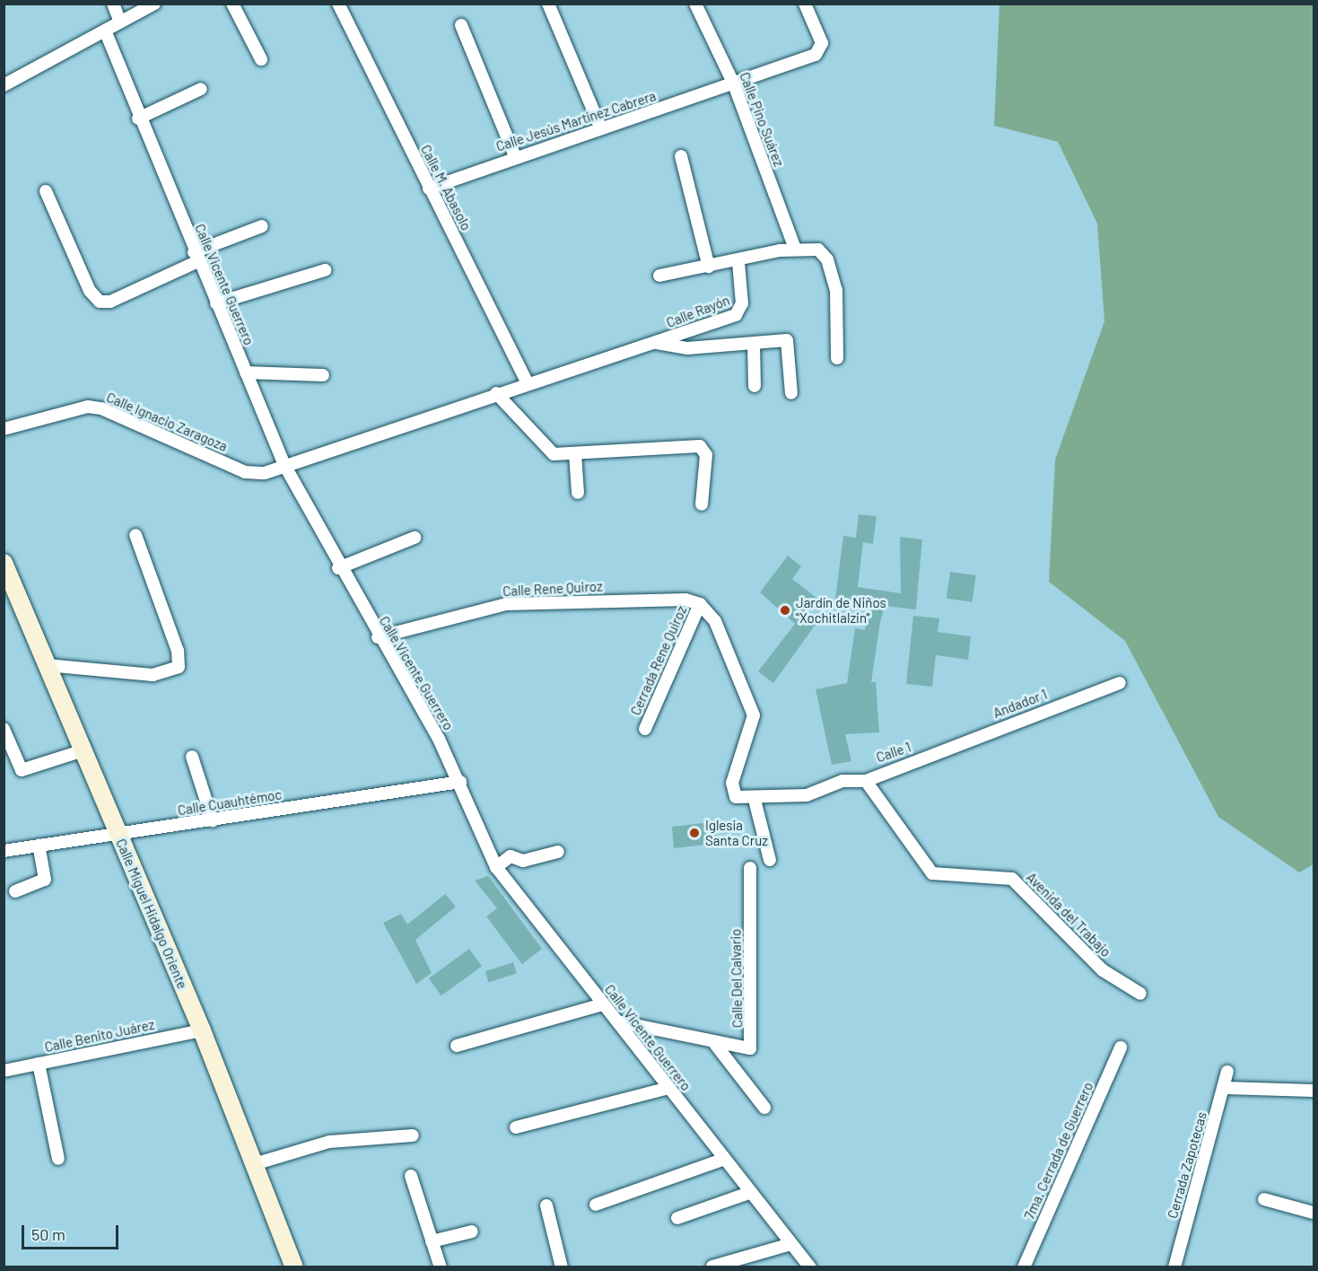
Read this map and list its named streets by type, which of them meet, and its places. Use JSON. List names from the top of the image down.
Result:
{
  "streets": {
    "street": [
      "Calle Pino Suárez",
      "Calle Jesús Martínez Cabrera",
      "Calle M. Abasolo",
      "Calle Vicente Guerrero",
      "Calle Rayón",
      "Calle Ignacio Zaragoza",
      "Calle Rene Quiroz",
      "Cerrada Rene Quiroz",
      "Andador 1",
      "Calle 1",
      "Calle Cuauhtémoc",
      "Calle Miguel Hidalgo Oriente",
      "Avenida del Trabajo",
      "Calle Del Calvario",
      "Calle Benito Juárez",
      "7ma. Cerrada de Guerrero",
      "Cerrada Zapotecas"
    ]
  },
  "crossings": [
    ["Calle Pino Suárez", "Calle Jesús Martínez Cabrera"],
    ["Calle Jesús Martínez Cabrera", "Calle M. Abasolo"],
    ["Calle M. Abasolo", "Calle Rayón"],
    ["Calle Vicente Guerrero", "Calle Rayón"],
    ["Calle Vicente Guerrero", "Calle Ignacio Zaragoza"],
    ["Calle Vicente Guerrero", "Calle Rene Quiroz"],
    ["Calle Vicente Guerrero", "Calle Cuauhtémoc"],
    ["Calle Vicente Guerrero", "Calle Del Calvario"],
    ["Calle Rayón", "Calle Ignacio Zaragoza"],
    ["Calle Rene Quiroz", "Cerrada Rene Quiroz"],
    ["Andador 1", "Calle 1"],
    ["Calle 1", "Avenida del Trabajo"],
    ["Calle Cuauhtémoc", "Calle Miguel Hidalgo Oriente"],
    ["Calle Miguel Hidalgo Oriente", "Calle Benito Juárez"]
  ],
  "places": ["Jardín de Niños \"Xochitlalzin\"", "Iglesia Santa Cruz"],
  "scale_bar": "50 m"
}
